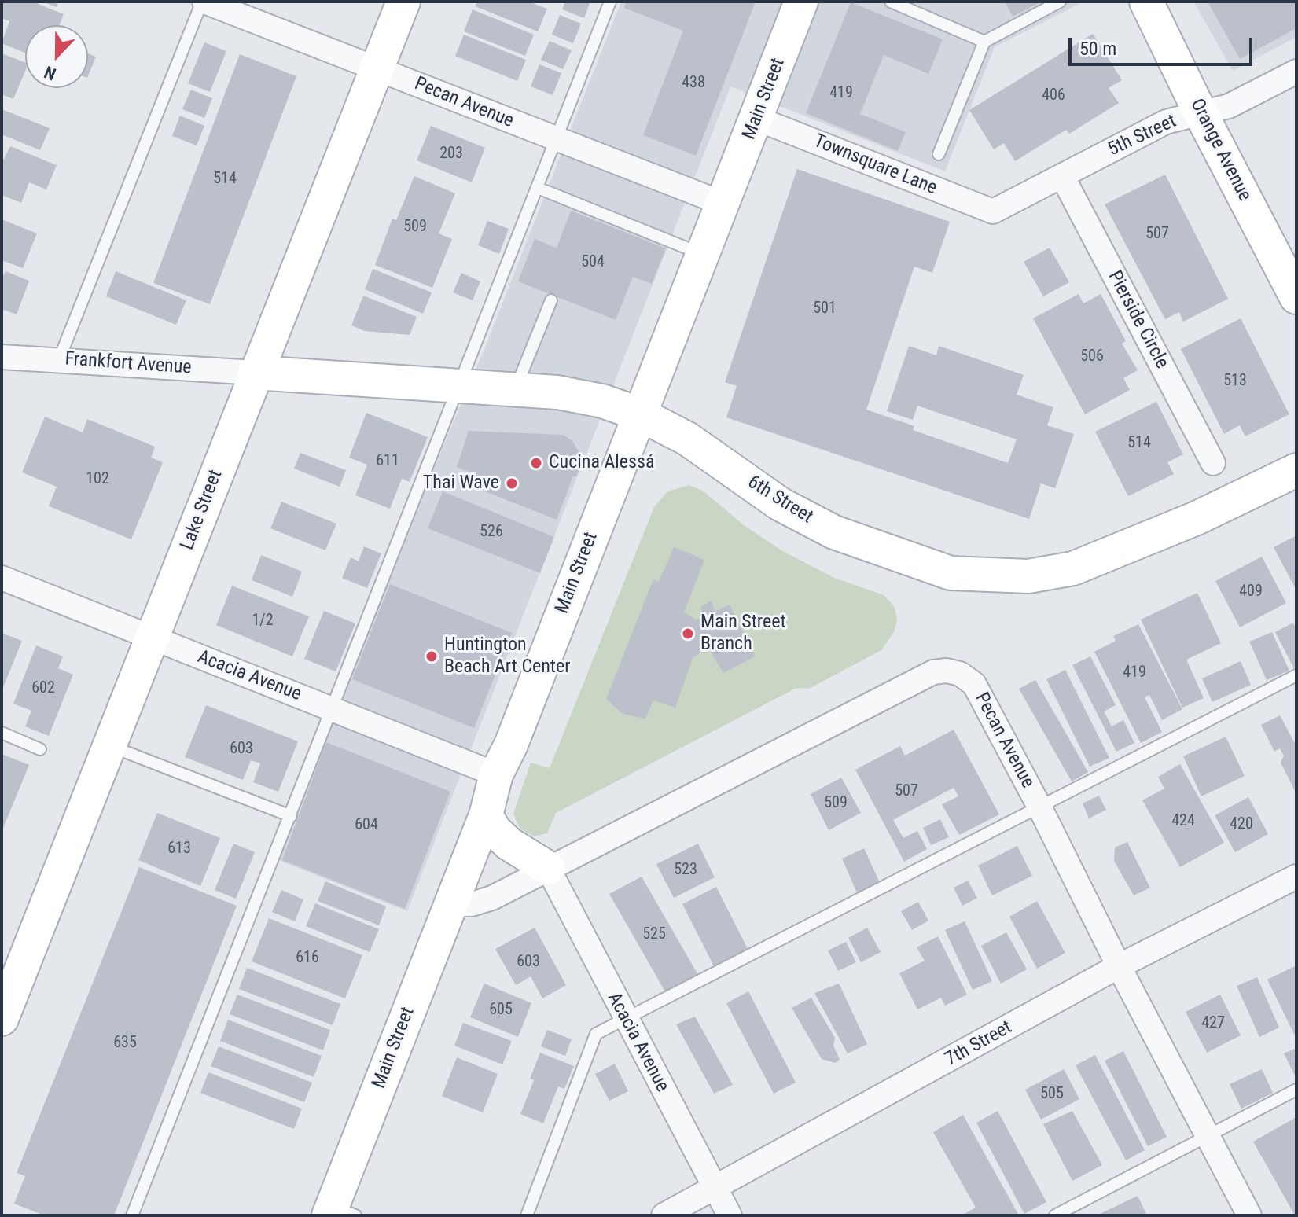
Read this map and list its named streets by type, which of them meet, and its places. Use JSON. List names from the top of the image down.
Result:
{
  "streets": {
    "street": [
      "Main Street",
      "Pecan Avenue",
      "5th Street",
      "Orange Avenue",
      "Townsquare Lane",
      "Pierside Circle",
      "Frankfort Avenue",
      "6th Street",
      "Lake Street",
      "Acacia Avenue",
      "7th Street"
    ]
  },
  "crossings": [
    ["Main Street", "Pecan Avenue"],
    ["Main Street", "Townsquare Lane"],
    ["Main Street", "6th Street"],
    ["Main Street", "Acacia Avenue"],
    ["Pecan Avenue", "Lake Street"],
    ["Pecan Avenue", "Acacia Avenue"],
    ["Pecan Avenue", "7th Street"],
    ["5th Street", "Orange Avenue"],
    ["5th Street", "Townsquare Lane"],
    ["5th Street", "Pierside Circle"],
    ["Frankfort Avenue", "6th Street"],
    ["Frankfort Avenue", "Lake Street"],
    ["6th Street", "Lake Street"],
    ["Lake Street", "Acacia Avenue"],
    ["Acacia Avenue", "7th Street"]
  ],
  "places": [
    "Cucina Alessá",
    "Thai Wave",
    "Main Street Branch",
    "Huntington Beach Art Center"
  ],
  "house_numbers": [
    "438",
    "419",
    "406",
    "203",
    "514",
    "509",
    "507",
    "504",
    "501",
    "506",
    "513",
    "514",
    "611",
    "102",
    "526",
    "409",
    "1/2",
    "419",
    "602",
    "603",
    "507",
    "509",
    "424",
    "420",
    "604",
    "613",
    "523",
    "525",
    "616",
    "603",
    "605",
    "427",
    "635",
    "505"
  ],
  "scale_bar": "50 m",
  "north": "bottom"
}
